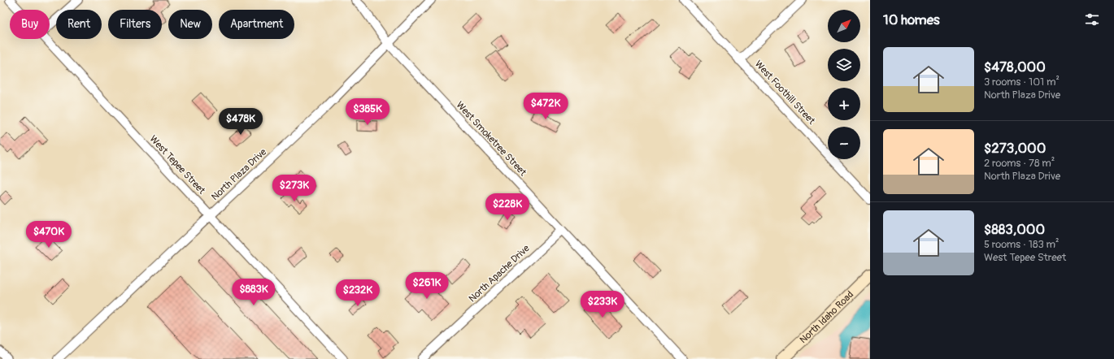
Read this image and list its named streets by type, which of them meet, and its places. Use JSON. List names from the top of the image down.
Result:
{
  "streets": {
    "street": [
      "West Foothill Street",
      "West Smoketree Street",
      "West Tepee Street",
      "North Plaza Drive",
      "North Apache Drive",
      "North Idaho Road"
    ]
  },
  "crossings": [
    ["West Smoketree Street", "North Plaza Drive"],
    ["West Smoketree Street", "North Apache Drive"],
    ["West Tepee Street", "North Plaza Drive"]
  ],
  "north": "top right",
  "page": {
    "heading": "10 homes",
    "map_buttons": ["+", "−"],
    "chip": [
      "Buy",
      "Rent",
      "Filters",
      "New",
      "Apartment"
    ],
    "list": [
      {
        "name": "$478,000",
        "note": "3 rooms · 101 m² · North Plaza Drive"
      },
      {
        "name": "$273,000",
        "note": "2 rooms · 78 m² · North Plaza Drive"
      },
      {
        "name": "$883,000",
        "note": "5 rooms · 183 m² · West Tepee Street"
      }
    ],
    "price": [
      "$472K",
      "$385K",
      "$478K",
      "$273K",
      "$228K",
      "$470K",
      "$261K",
      "$883K",
      "$232K",
      "$233K"
    ]
  }
}
